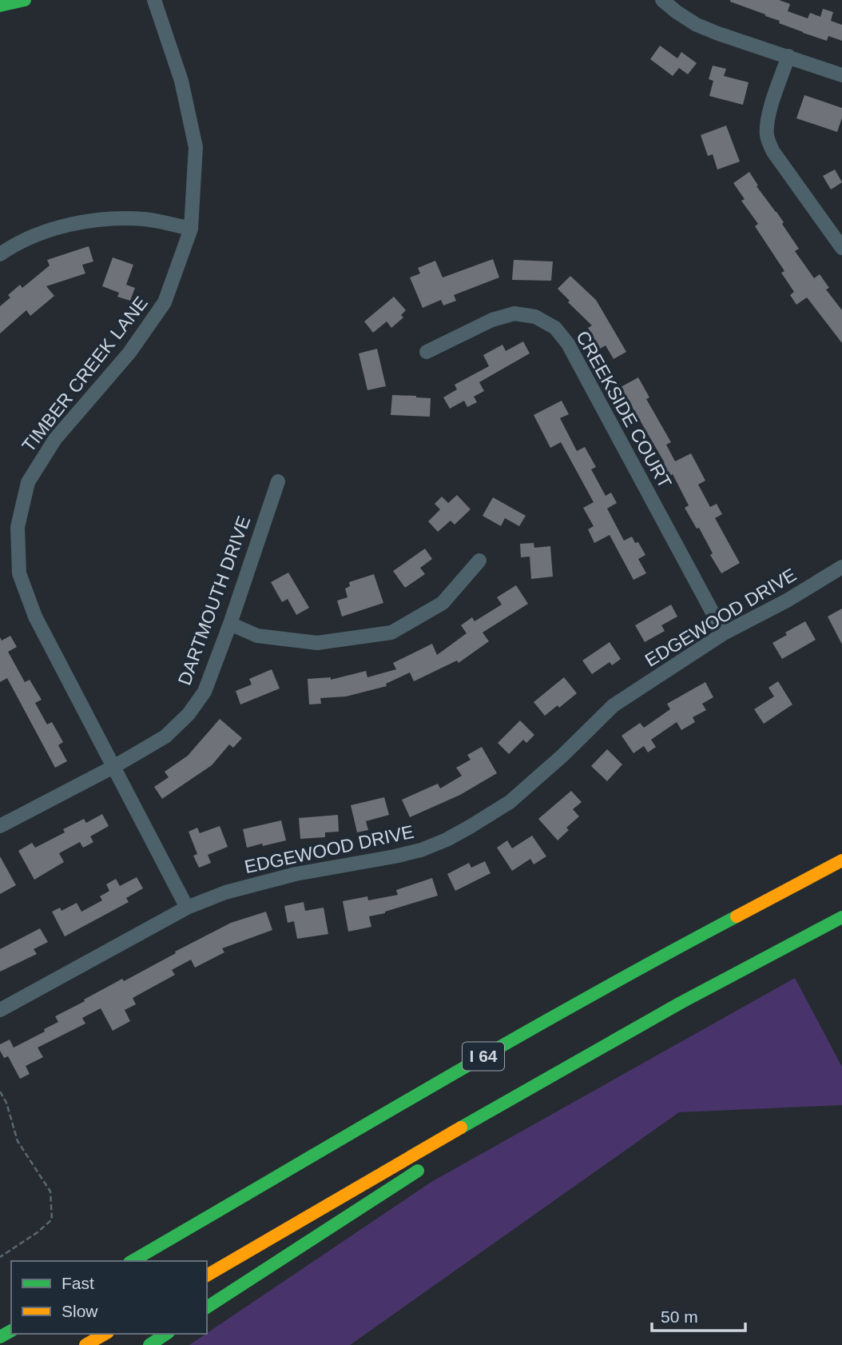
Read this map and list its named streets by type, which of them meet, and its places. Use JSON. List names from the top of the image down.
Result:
{
  "streets": {
    "main road": ["I 64"],
    "street": [
      "TIMBER CREEK LANE",
      "CREEKSIDE COURT",
      "DARTMOUTH DRIVE",
      "EDGEWOOD DRIVE"
    ]
  },
  "crossings": [
    ["TIMBER CREEK LANE", "DARTMOUTH DRIVE"],
    ["TIMBER CREEK LANE", "EDGEWOOD DRIVE"],
    ["CREEKSIDE COURT", "EDGEWOOD DRIVE"]
  ],
  "legend": ["Fast", "Slow"],
  "scale_bar": "50 m"
}
